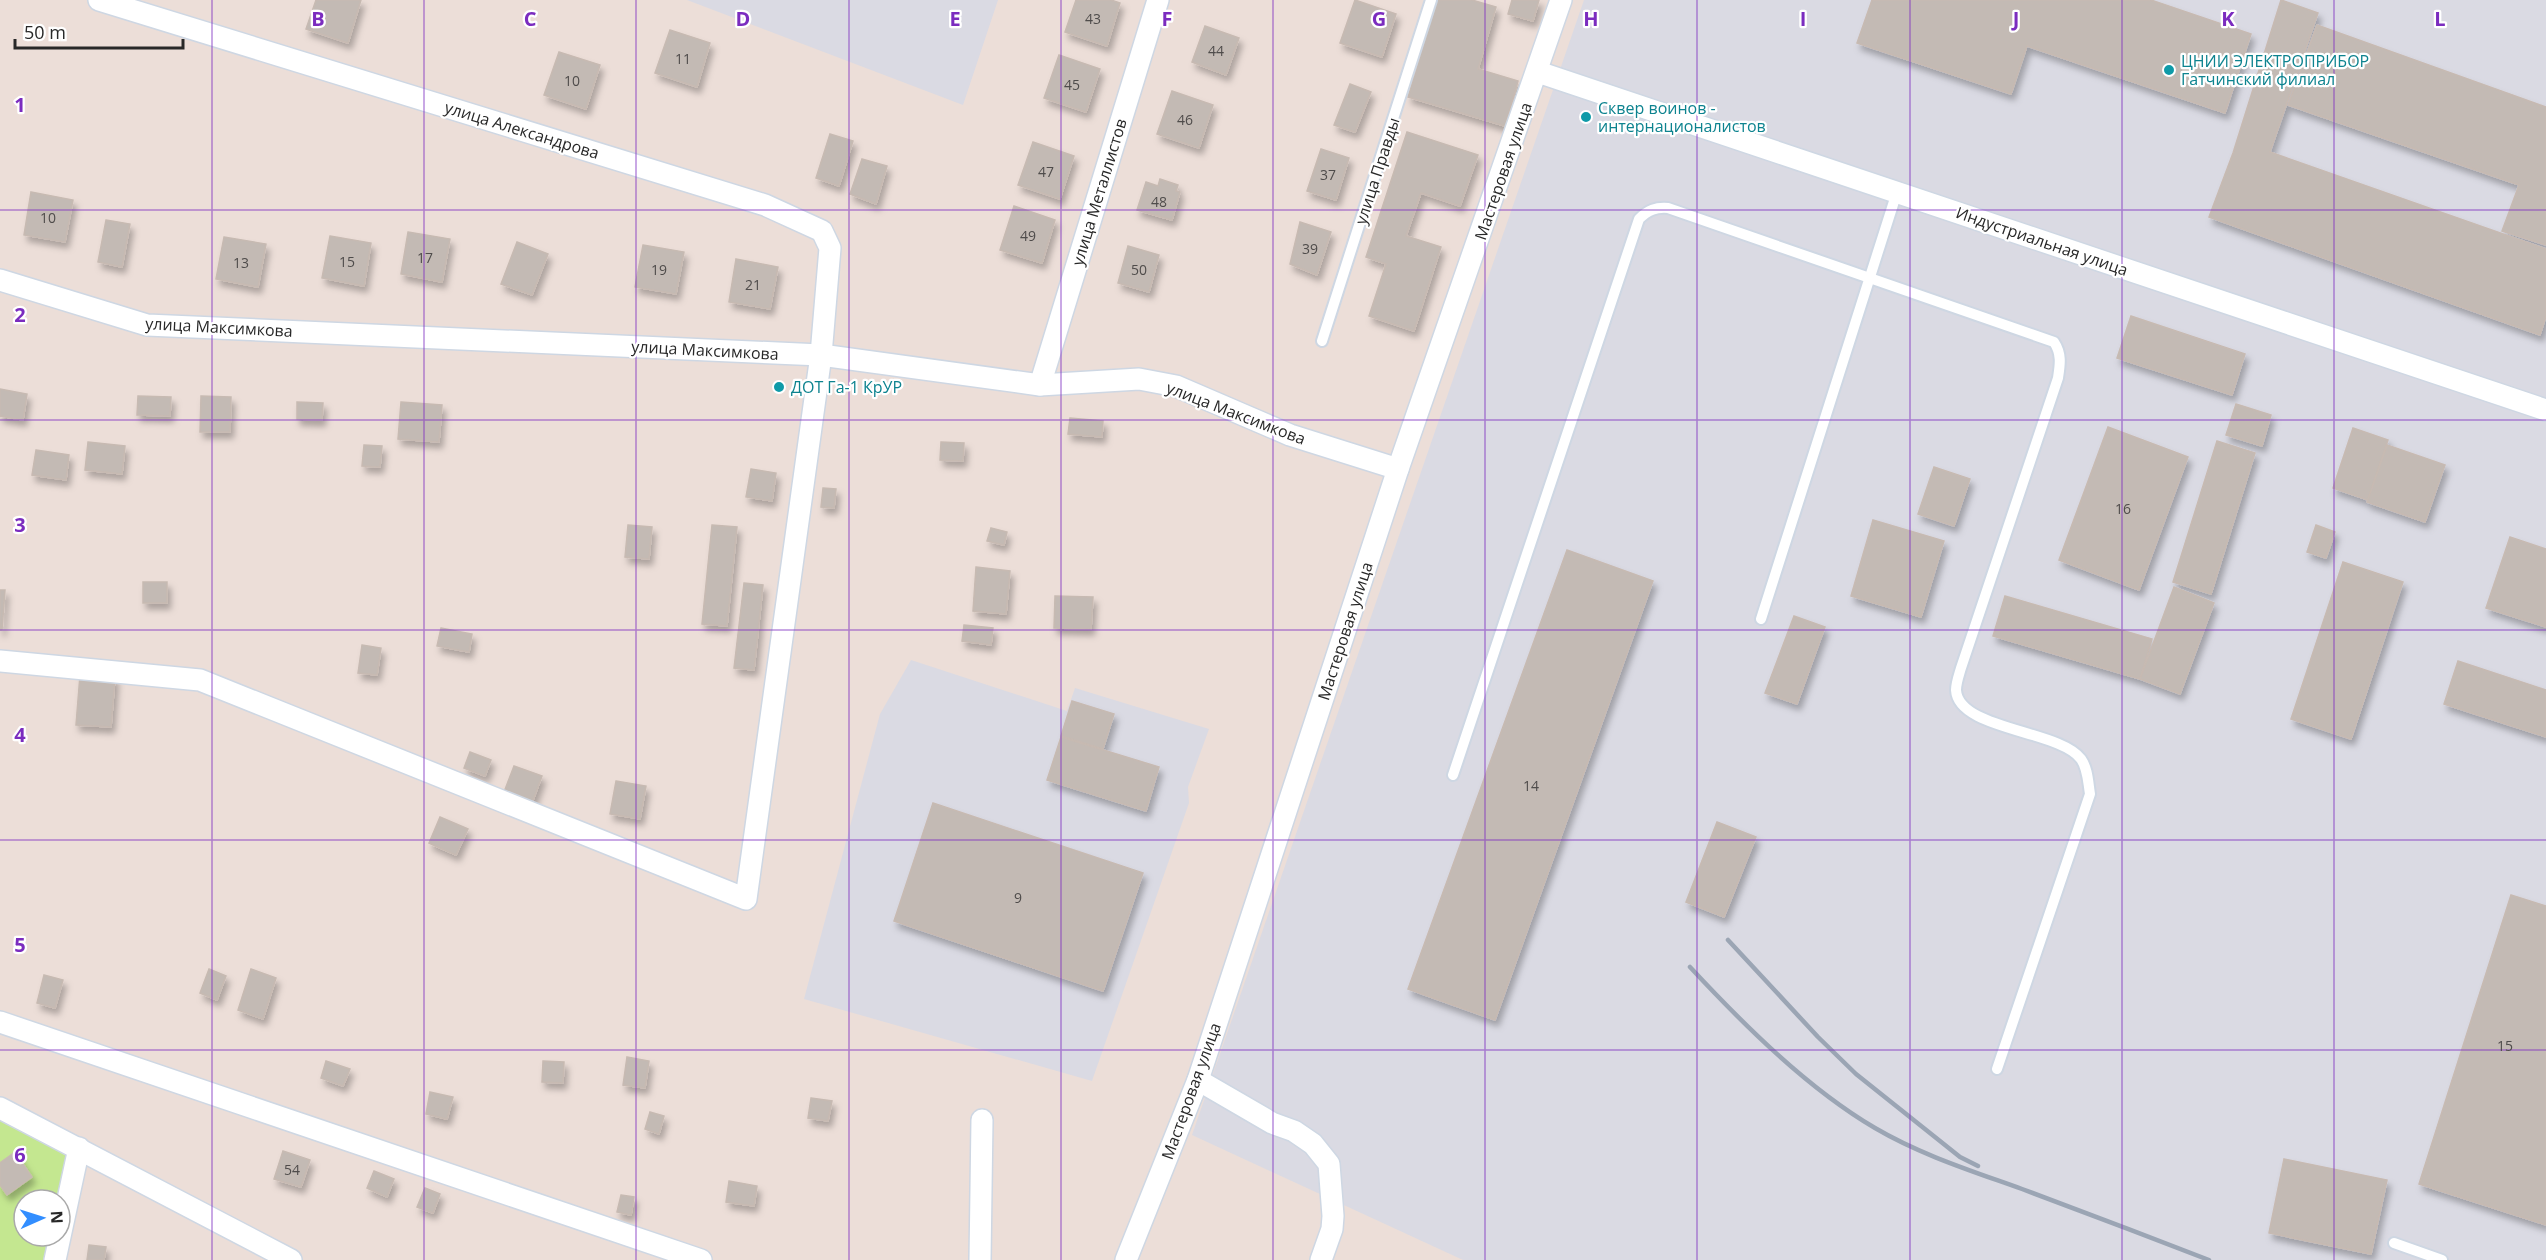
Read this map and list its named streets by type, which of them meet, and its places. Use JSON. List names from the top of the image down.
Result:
{
  "streets": {
    "street": [
      "улица Александрова",
      "Мастеровая улица",
      "улица Металлистов",
      "Индустриальная улица",
      "улица Максимкова"
    ],
    "lane": ["улица Правды"]
  },
  "crossings": [
    ["улица Александрова", "улица Максимкова"],
    ["Мастеровая улица", "Индустриальная улица"],
    ["Мастеровая улица", "улица Максимкова"],
    ["улица Металлистов", "улица Максимкова"]
  ],
  "places": ["ЦНИИ ЭЛЕКТРОПРИБОР Гатчинский филиал", "Сквер воинов - интернационалистов", "ДОТ Га-1 КрУР"],
  "house_numbers": [
    "43",
    "44",
    "11",
    "10",
    "45",
    "46",
    "47",
    "37",
    "48",
    "10",
    "49",
    "39",
    "17",
    "15",
    "13",
    "19",
    "50",
    "21",
    "16",
    "14",
    "9",
    "15",
    "54"
  ],
  "scale_bar": "50 m",
  "north": "right",
  "grid": {
    "columns": [
      "B",
      "C",
      "D",
      "E",
      "F",
      "G",
      "H",
      "I",
      "J",
      "K",
      "L"
    ],
    "rows": [
      "1",
      "2",
      "3",
      "4",
      "5",
      "6"
    ]
  }
}
